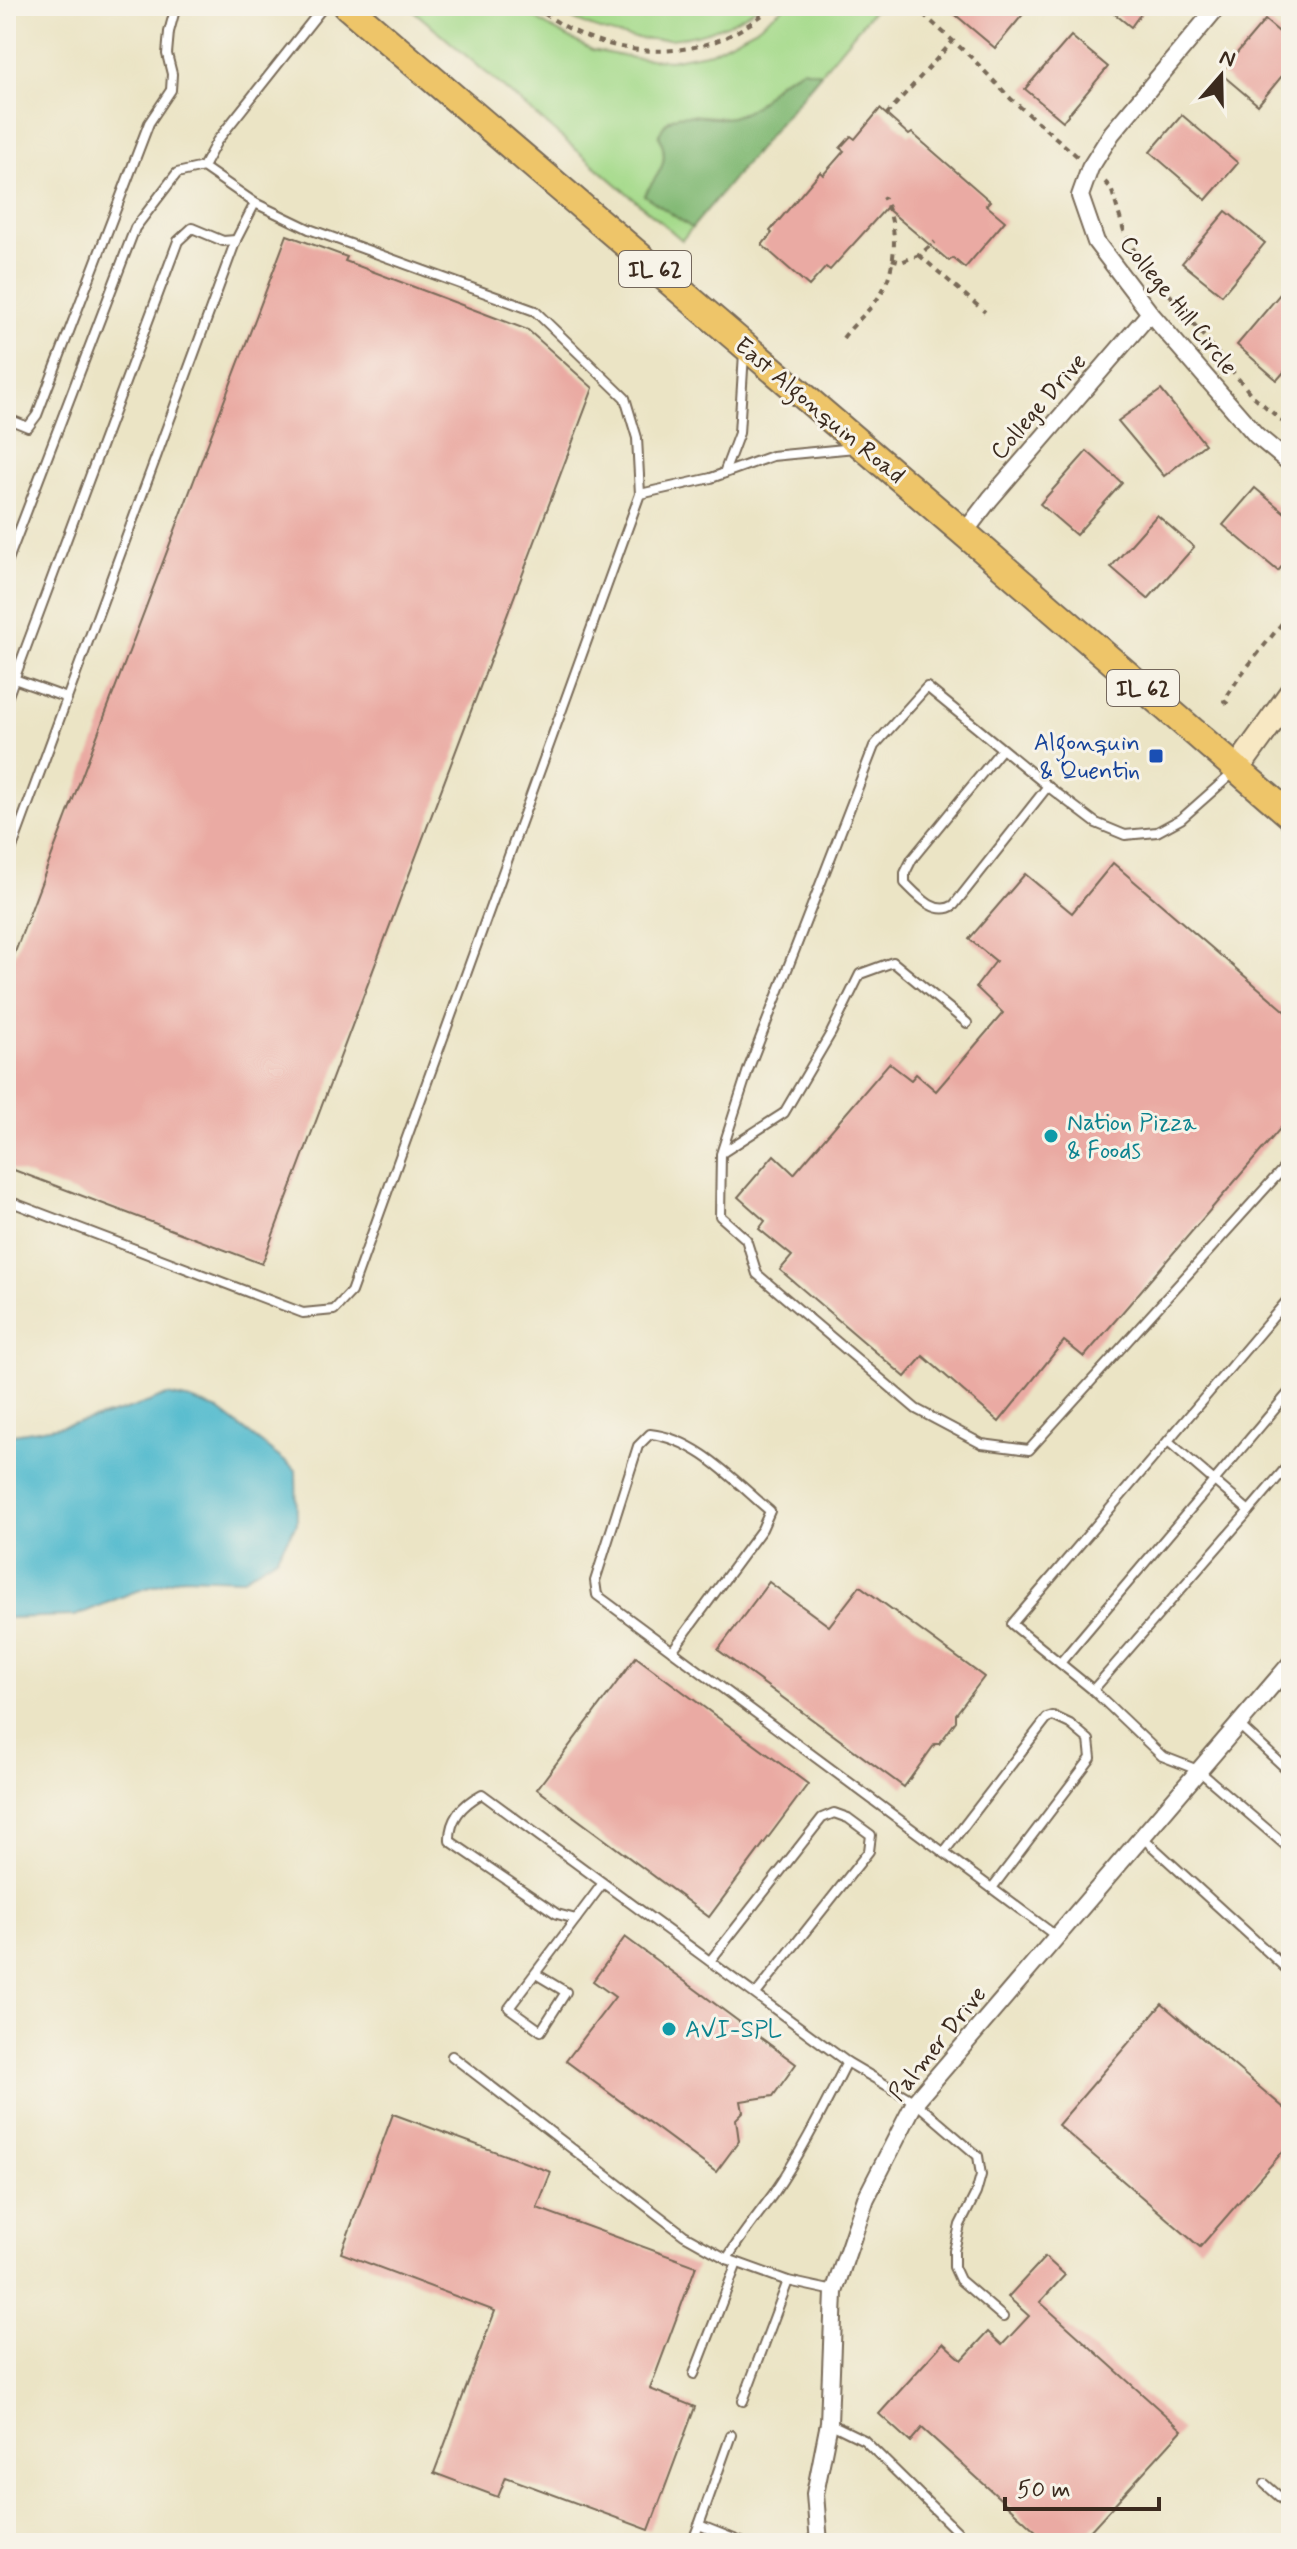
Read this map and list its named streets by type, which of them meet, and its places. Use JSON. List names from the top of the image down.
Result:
{
  "streets": {
    "main road": ["IL 62", "East Algonquin Road"],
    "street": ["College Hill Circle", "College Drive", "Palmer Drive"]
  },
  "crossings": [
    ["College Hill Circle", "College Drive"],
    ["College Drive", "East Algonquin Road"]
  ],
  "places": {
    "transit": ["Algonquin & Quentin"],
    "other": ["Nation Pizza & Foods", "AVI-SPL"]
  },
  "scale_bar": "50 m",
  "north": "top"
}
